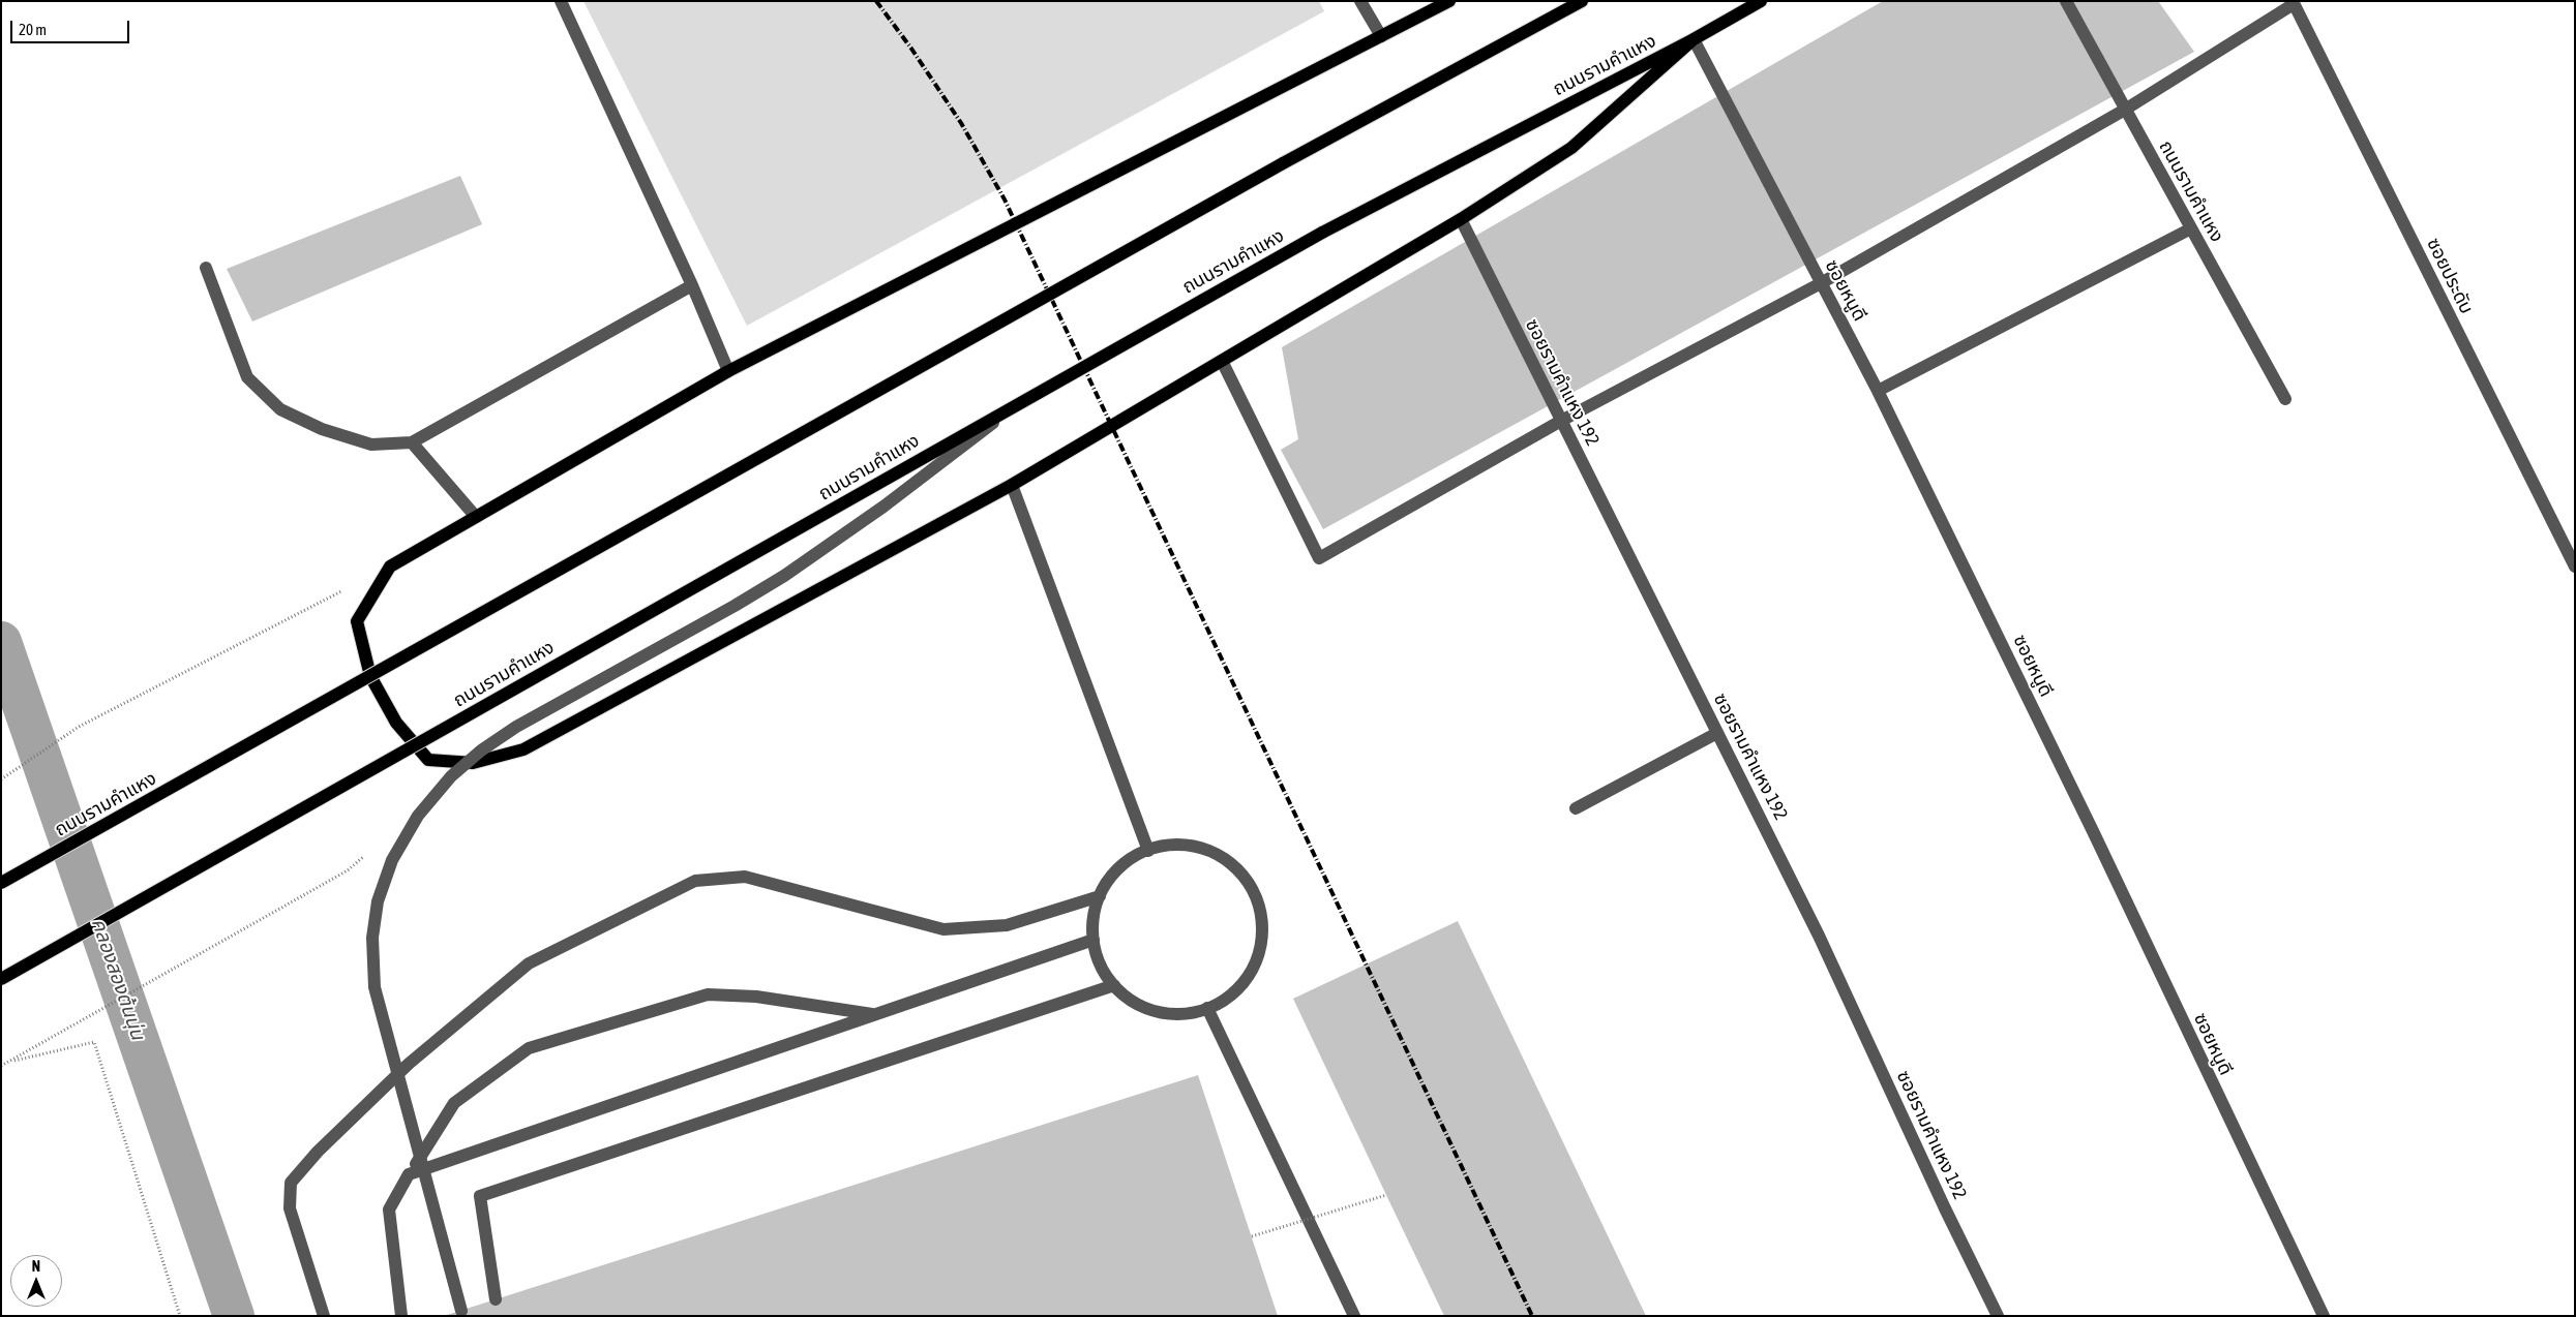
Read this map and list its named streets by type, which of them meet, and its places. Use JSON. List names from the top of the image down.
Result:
{
  "streets": {
    "main road": ["ถนนรามคำแหง"],
    "street": ["ซอยประดับ", "ซอยหนูดี", "ซอยรามคำแหง 192"]
  },
  "crossings": [
    ["ถนนรามคำแหง", "ซอยหนูดี"]
  ],
  "water": ["คลองสองต้นนุ่น"],
  "scale_bar": "20 m",
  "north": "top"
}
